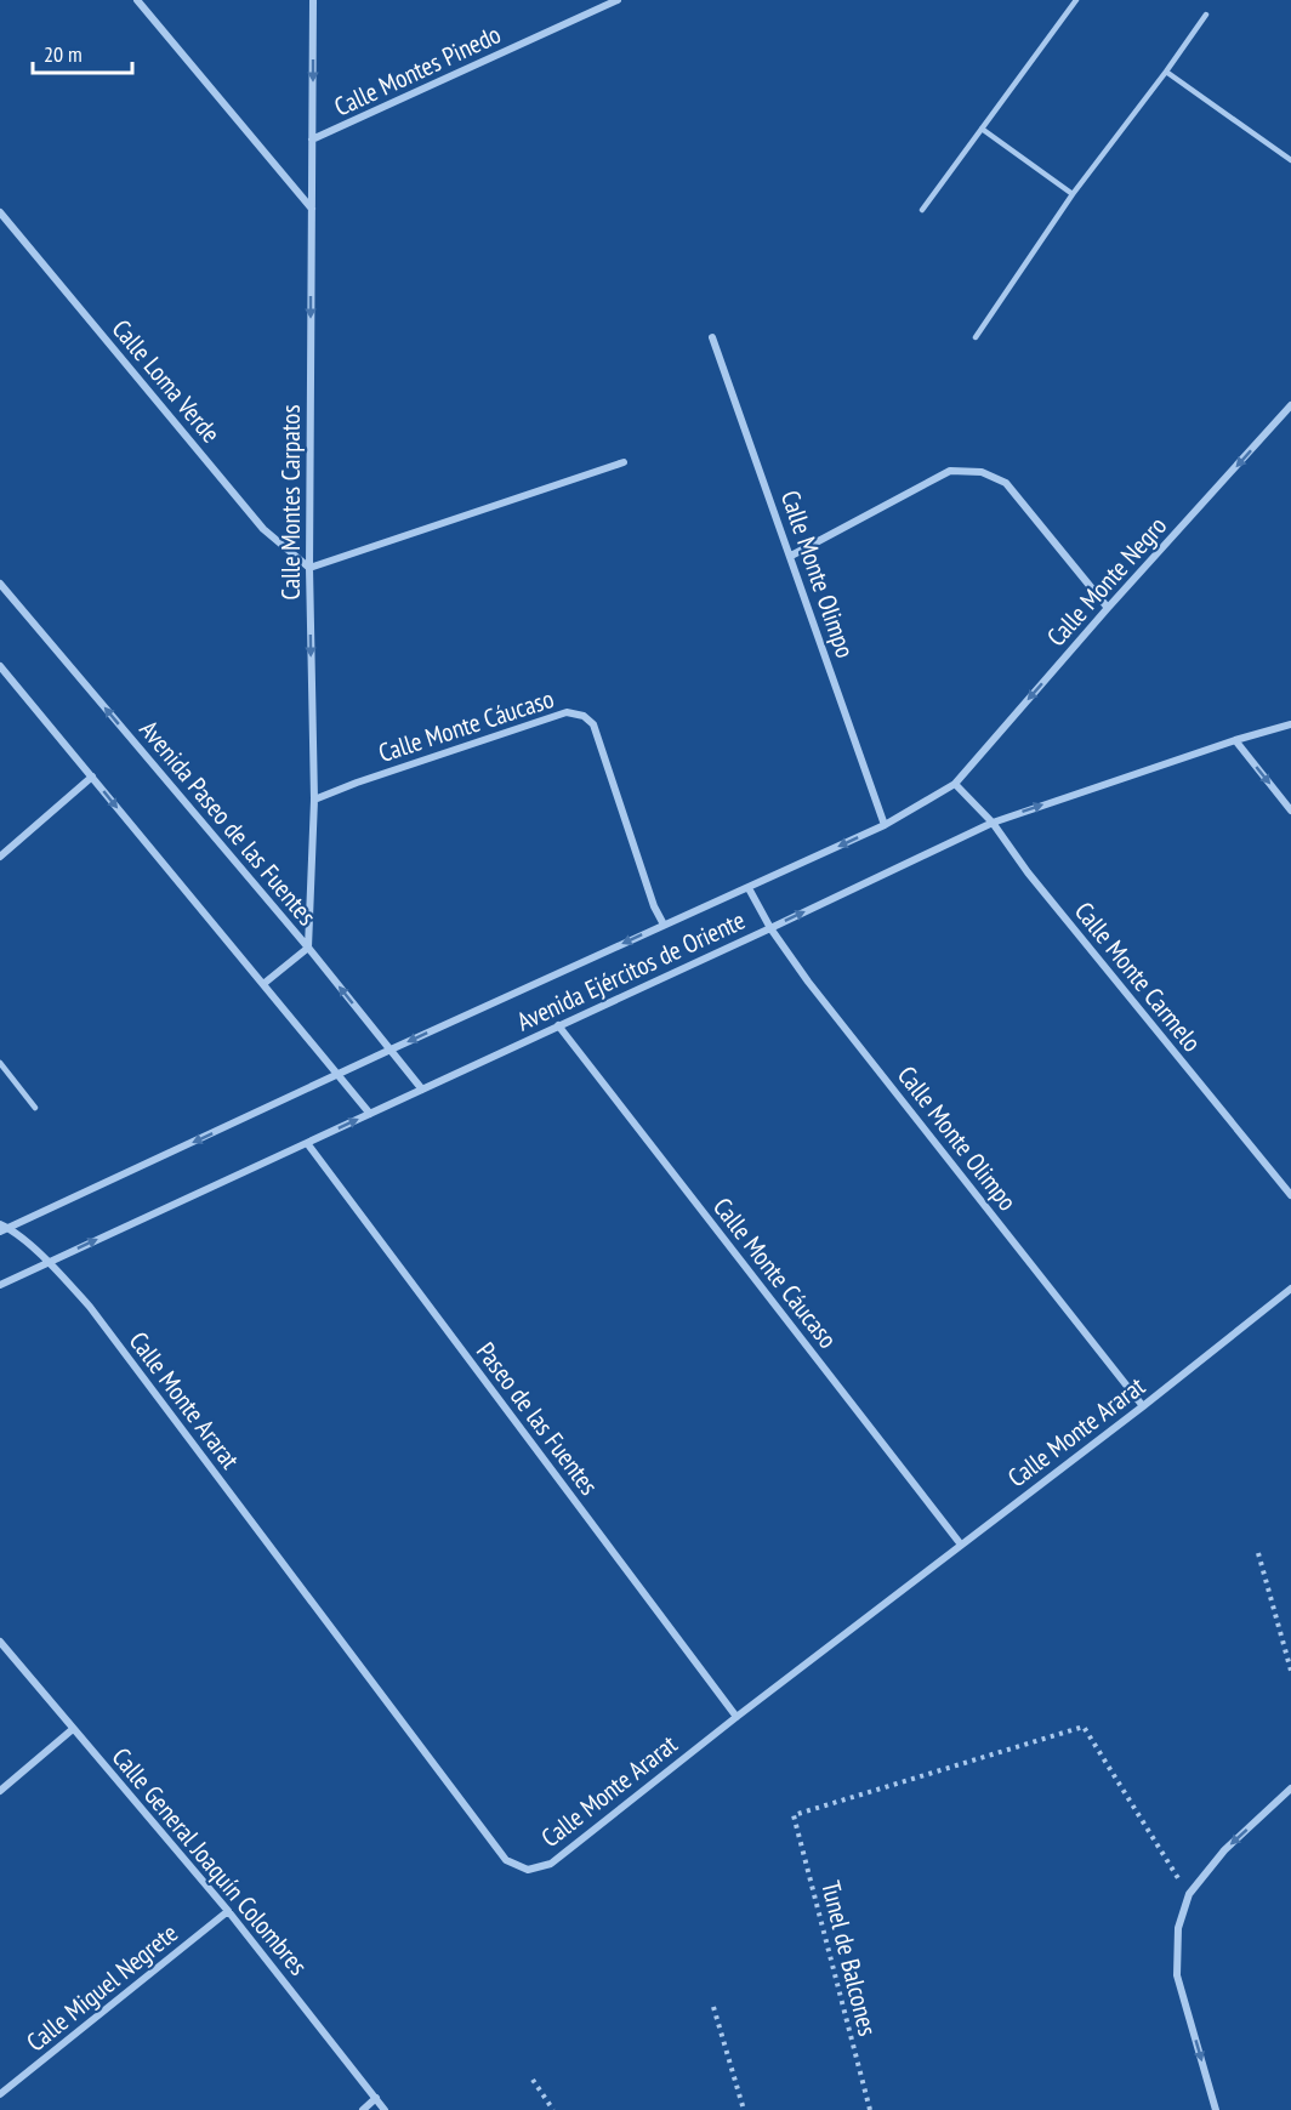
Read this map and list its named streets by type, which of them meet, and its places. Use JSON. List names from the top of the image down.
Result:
{
  "streets": {
    "street": [
      "Calle Montes Pinedo",
      "Calle Loma Verde",
      "Calle Montes Carpatos",
      "Calle Monte Olimpo",
      "Calle Monte Negro",
      "Calle Monte Cáucaso",
      "Avenida Paseo de las Fuentes",
      "Avenida Ejércitos de Oriente",
      "Calle Monte Carmelo",
      "Calle Monte Ararat",
      "Paseo de las Fuentes",
      "Calle General Joaquín Colombres",
      "Calle Miguel Negrete"
    ],
    "path": ["Tunel de Balcones"]
  },
  "crossings": [
    ["Calle Montes Pinedo", "Calle Montes Carpatos"],
    ["Calle Loma Verde", "Calle Montes Carpatos"],
    ["Calle Montes Carpatos", "Calle Monte Cáucaso"],
    ["Calle Montes Carpatos", "Avenida Paseo de las Fuentes"],
    ["Calle Monte Olimpo", "Avenida Ejércitos de Oriente"],
    ["Calle Monte Olimpo", "Calle Monte Ararat"],
    ["Calle Monte Negro", "Avenida Ejércitos de Oriente"],
    ["Calle Monte Negro", "Calle Monte Carmelo"],
    ["Calle Monte Cáucaso", "Avenida Ejércitos de Oriente"],
    ["Calle Monte Cáucaso", "Calle Monte Ararat"],
    ["Avenida Paseo de las Fuentes", "Avenida Ejércitos de Oriente"],
    ["Avenida Ejércitos de Oriente", "Calle Monte Carmelo"],
    ["Avenida Ejércitos de Oriente", "Calle Monte Ararat"],
    ["Avenida Ejércitos de Oriente", "Paseo de las Fuentes"],
    ["Calle Monte Ararat", "Paseo de las Fuentes"],
    ["Calle General Joaquín Colombres", "Calle Miguel Negrete"]
  ],
  "one_way": ["Calle Montes Carpatos", "Calle Monte Negro"],
  "scale_bar": "20 m"
}
